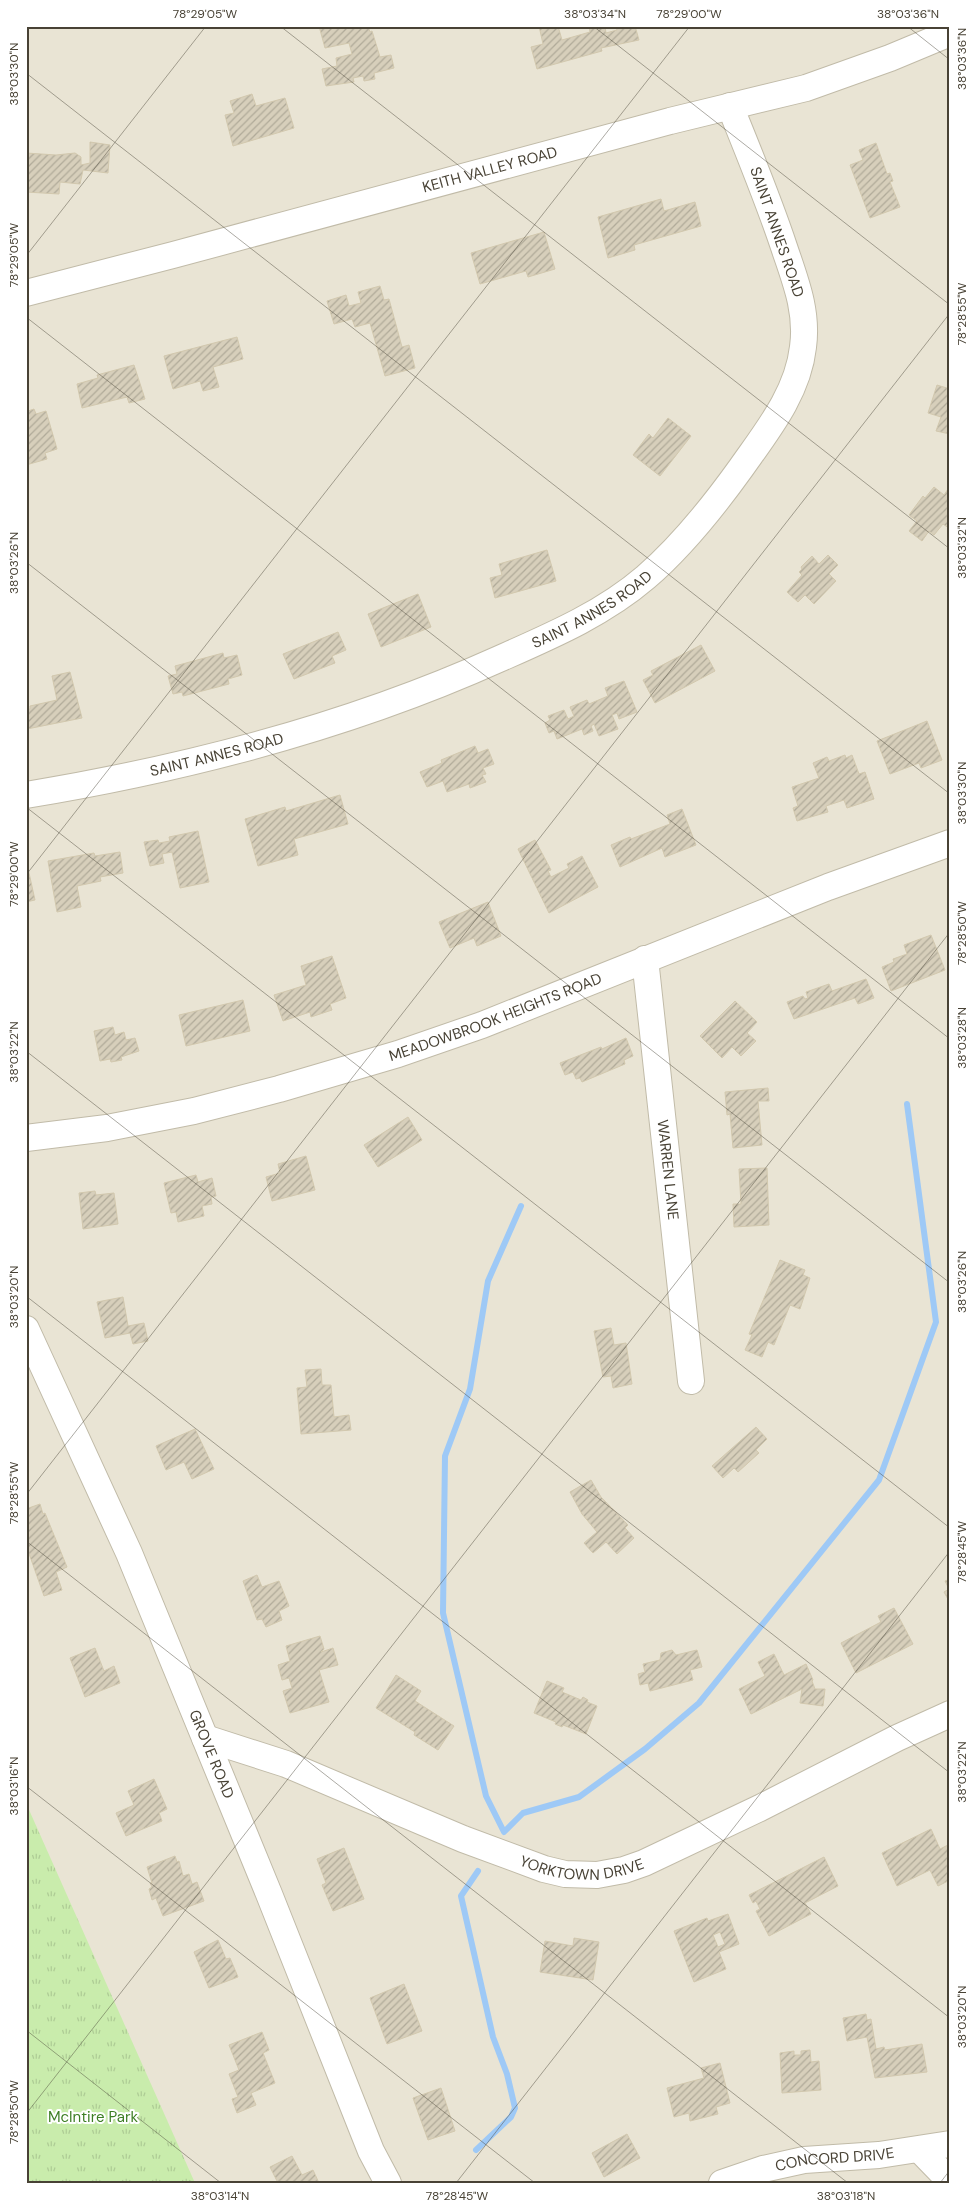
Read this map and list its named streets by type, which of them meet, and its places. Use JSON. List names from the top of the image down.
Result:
{
  "streets": {
    "street": [
      "KEITH VALLEY ROAD",
      "SAINT ANNES ROAD",
      "MEADOWBROOK HEIGHTS ROAD",
      "WARREN LANE",
      "GROVE ROAD",
      "YORKTOWN DRIVE",
      "CONCORD DRIVE"
    ]
  },
  "crossings": [
    ["KEITH VALLEY ROAD", "SAINT ANNES ROAD"],
    ["MEADOWBROOK HEIGHTS ROAD", "WARREN LANE"],
    ["GROVE ROAD", "YORKTOWN DRIVE"]
  ],
  "parks": ["McIntire Park"],
  "coordinates": [
    "78°29'05\"W",
    "38°03'34\"N",
    "78°29'00\"W",
    "38°03'36\"N",
    "38°03'30\"N",
    "78°28'55\"W",
    "38°03'32\"N",
    "38°03'26\"N",
    "78°28'50\"W",
    "38°03'28\"N",
    "38°03'22\"N",
    "38°03'20\"N",
    "78°28'45\"W",
    "38°03'16\"N",
    "38°03'14\"N",
    "38°03'18\"N"
  ]
}
